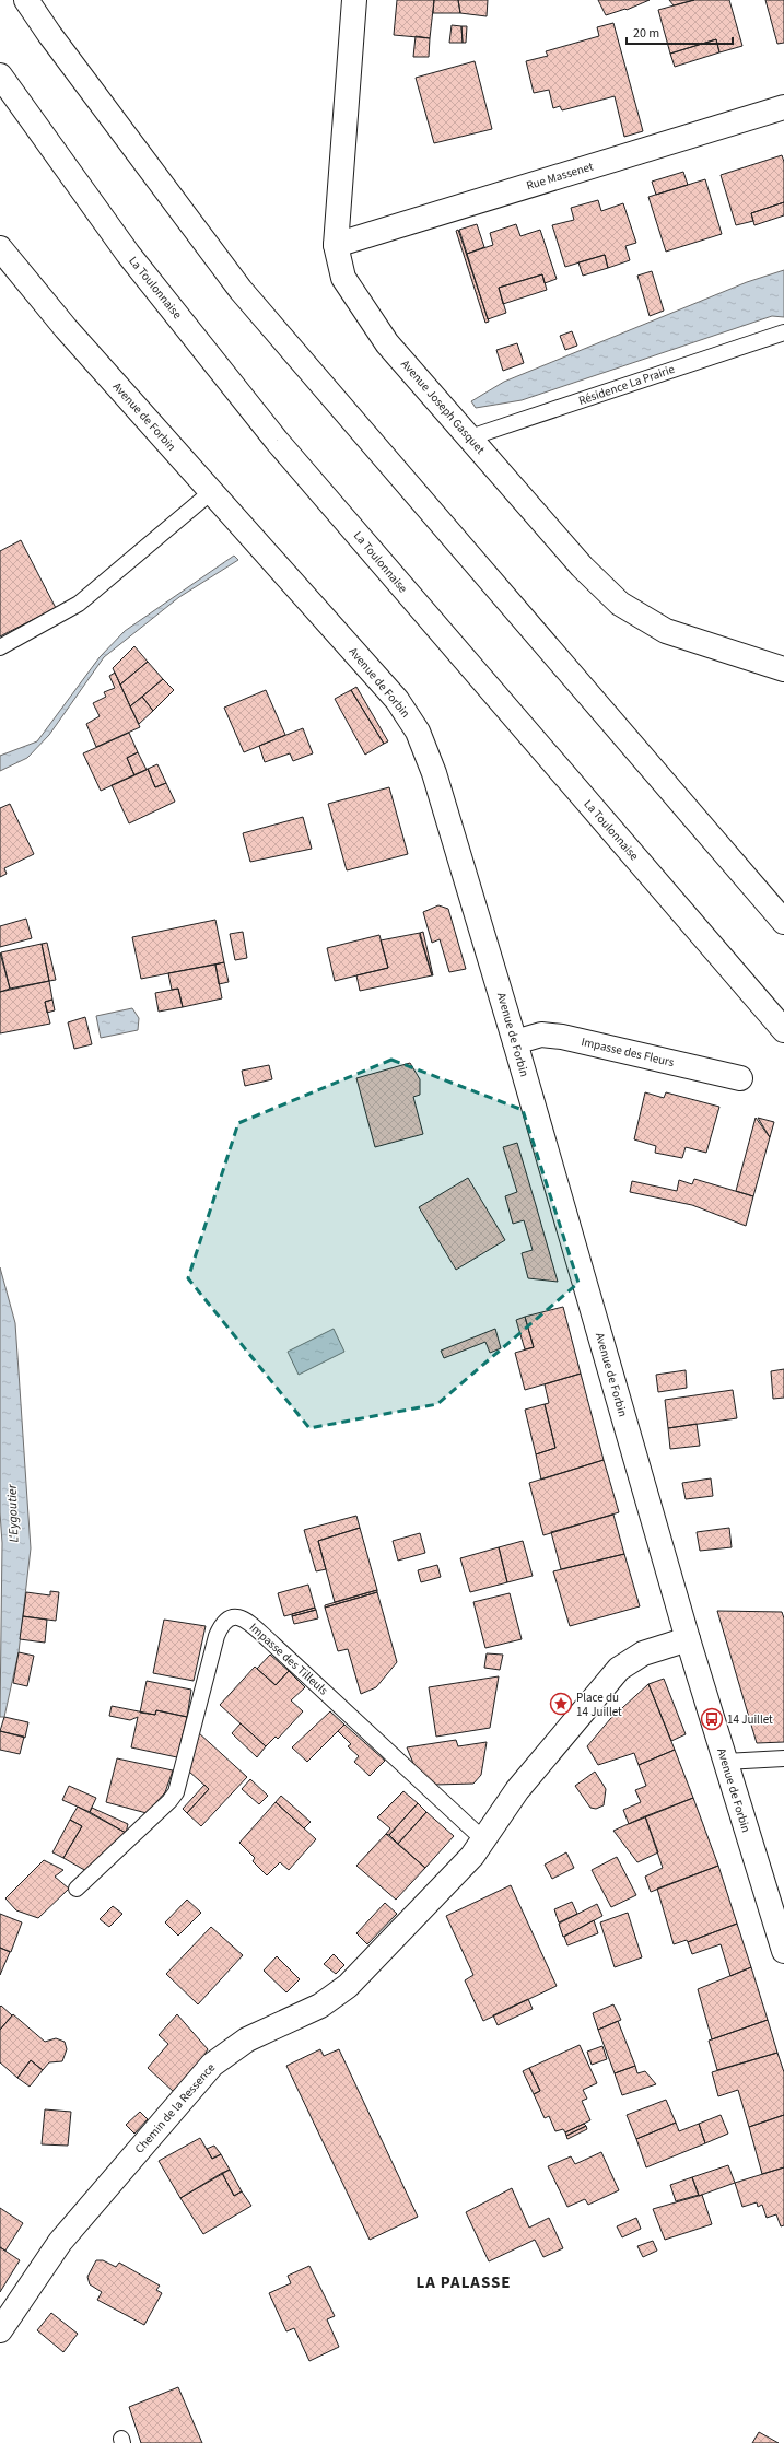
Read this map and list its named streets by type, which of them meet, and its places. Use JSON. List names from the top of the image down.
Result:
{
  "streets": {
    "main road": [
      "Rue Massenet",
      "La Toulonnaise",
      "Avenue Joseph Gasquet",
      "Avenue de Forbin",
      "Impasse des Fleurs",
      "Chemin de la Ressence"
    ],
    "lane": ["Résidence La Prairie", "Impasse des Tilleuls"]
  },
  "crossings": [
    ["Rue Massenet", "Avenue Joseph Gasquet"],
    ["Résidence La Prairie", "Avenue Joseph Gasquet"],
    ["Avenue de Forbin", "Impasse des Fleurs"],
    ["Impasse des Tilleuls", "Chemin de la Ressence"]
  ],
  "districts": ["LA PALASSE"],
  "water": ["L'Eygoutier"],
  "places": {
    "place": ["Place du 14 Juillet"],
    "bus stop": ["14 Juillet"]
  },
  "scale_bar": "20 m"
}
